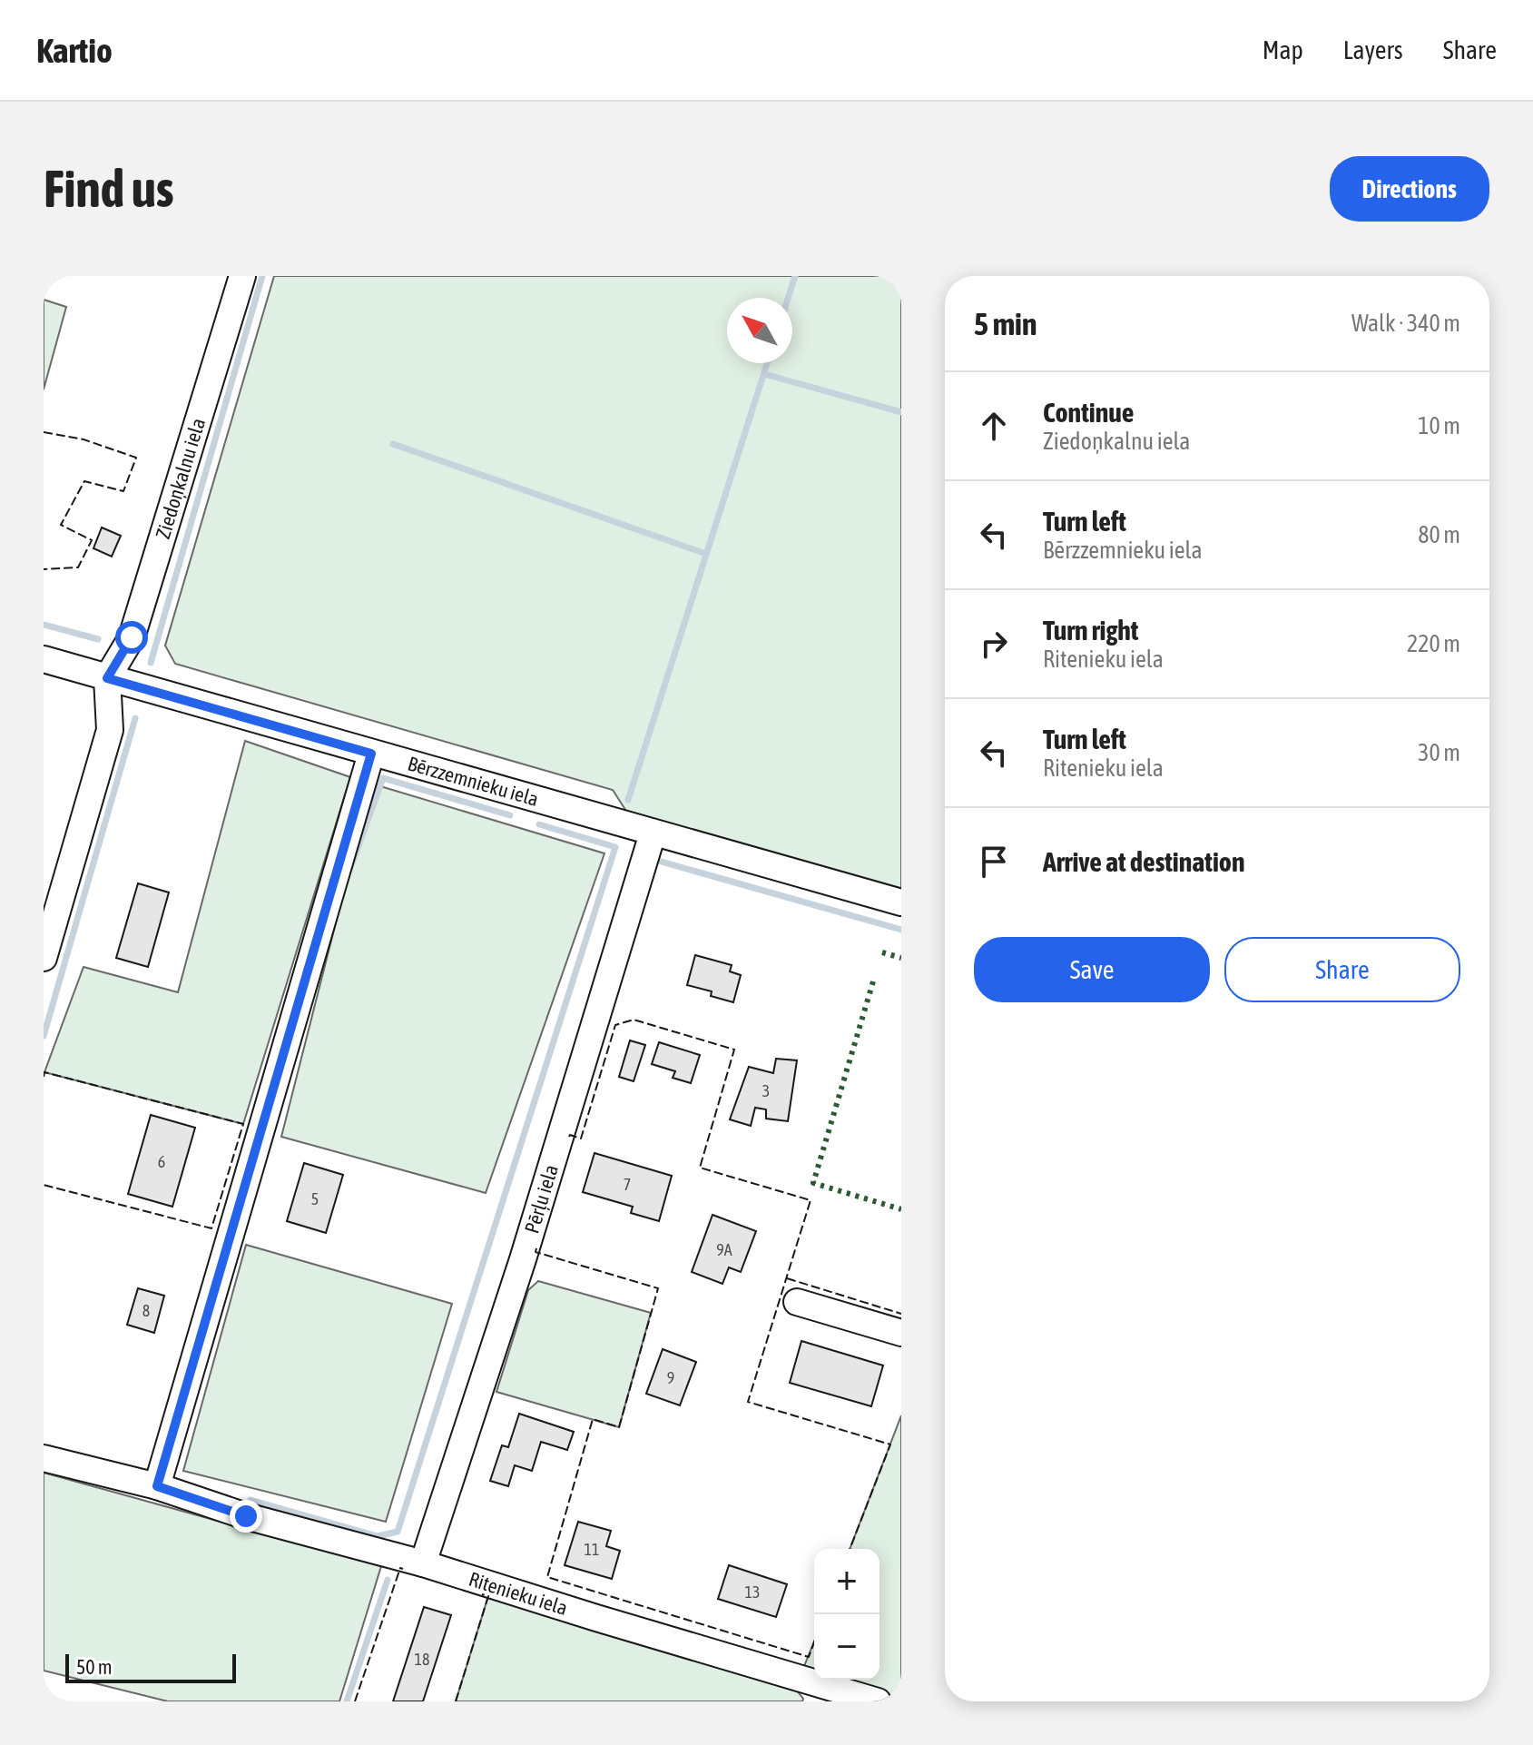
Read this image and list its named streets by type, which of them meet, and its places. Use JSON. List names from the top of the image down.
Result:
{
  "streets": {
    "street": [
      "Ziedoņkalnu iela",
      "Bērzzemnieku iela",
      "Pērļu iela",
      "Ritenieku iela"
    ]
  },
  "crossings": [
    ["Ziedoņkalnu iela", "Bērzzemnieku iela"],
    ["Bērzzemnieku iela", "Pērļu iela"],
    ["Pērļu iela", "Ritenieku iela"]
  ],
  "house_numbers": [
    "3",
    "6",
    "7",
    "5",
    "9A",
    "8",
    "9",
    "11",
    "13",
    "18"
  ],
  "scale_bar": "50 m",
  "north": "top left",
  "page": {
    "header": "Kartio",
    "nav": ["Map", "Layers", "Share"],
    "buttons": [
      "Directions",
      ["Save", "Share"]
    ],
    "title": "Find us",
    "heading": ["5 min", "Walk · 340 m"],
    "list": [
      ["Continue", "Ziedoņkalnu iela", "10 m"],
      ["Turn left", "Bērzzemnieku iela", "80 m"],
      ["Turn right", "Ritenieku iela", "220 m"],
      ["Turn left", "Ritenieku iela", "30 m"],
      "Arrive at destination"
    ],
    "map_buttons": ["+", "−"],
    "scale": "50 m"
  }
}
